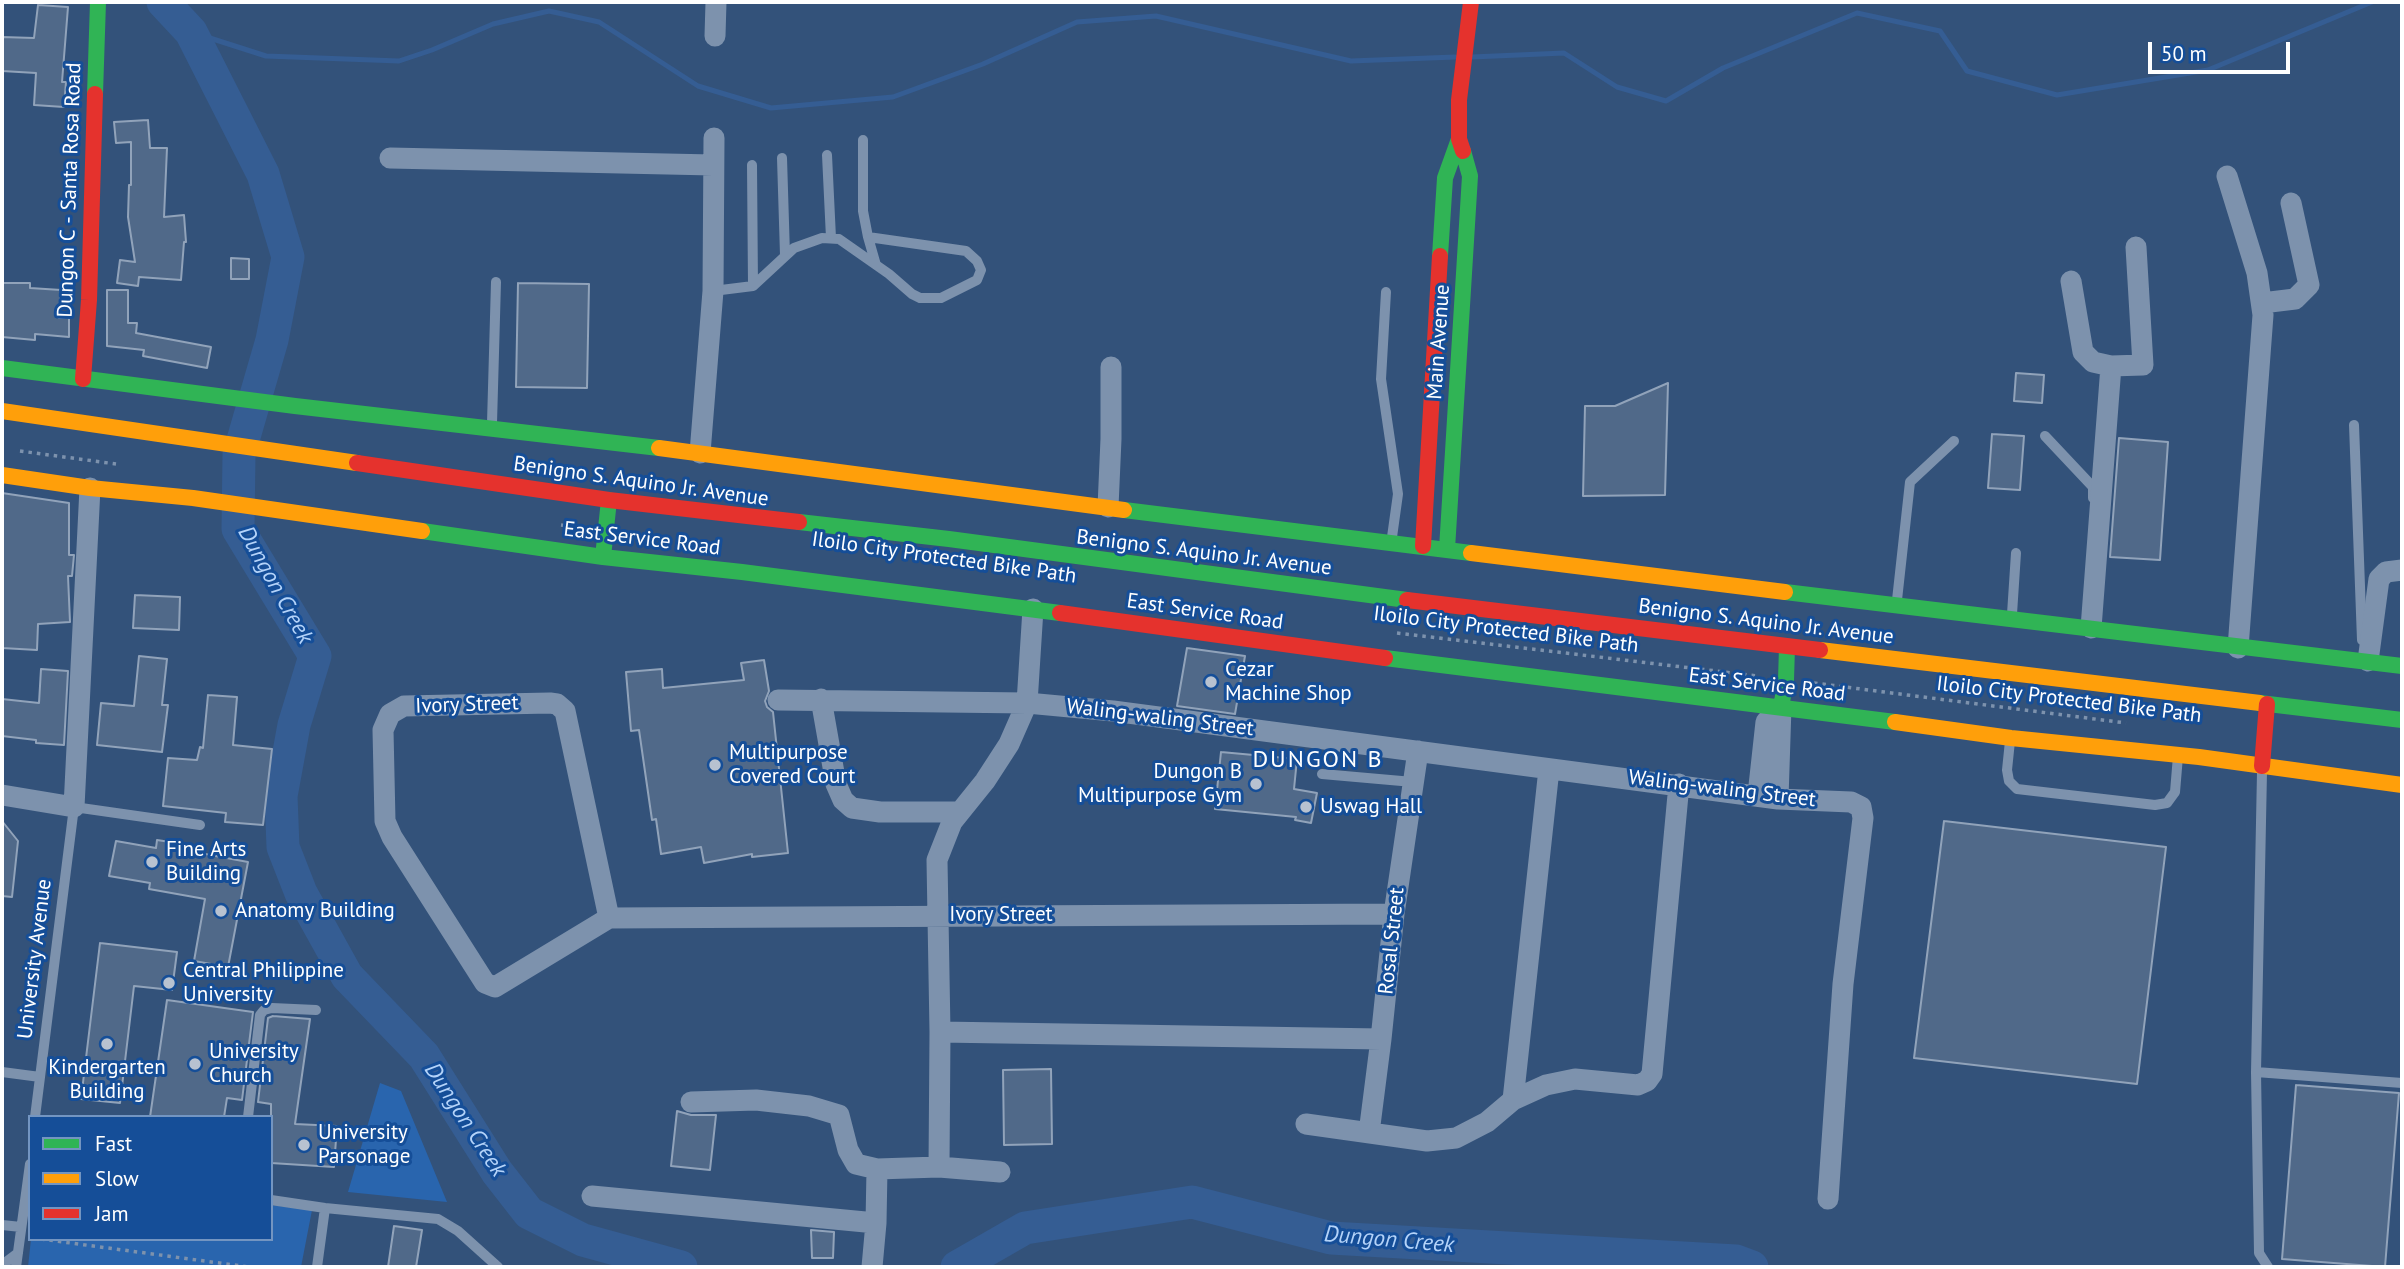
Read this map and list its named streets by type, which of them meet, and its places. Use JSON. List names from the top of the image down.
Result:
{
  "streets": {
    "main road": [
      "Dungon C - Santa Rosa Road",
      "Main Avenue",
      "Benigno S. Aquino Jr. Avenue",
      "East Service Road"
    ],
    "street": ["Ivory Street", "Waling-waling Street", "Rosal Street"],
    "lane": ["University Avenue"],
    "path": ["Iloilo City Protected Bike Path"]
  },
  "crossings": [
    ["Dungon C - Santa Rosa Road", "Benigno S. Aquino Jr. Avenue"],
    ["Main Avenue", "Benigno S. Aquino Jr. Avenue"],
    ["Ivory Street", "Rosal Street"],
    ["Waling-waling Street", "Rosal Street"]
  ],
  "districts": ["DUNGON B"],
  "water": ["Dungon Creek"],
  "places": [
    "Cezar Machine Shop",
    "Multipurpose Covered Court",
    "Dungon B Multipurpose Gym",
    "Uswag Hall",
    "Fine Arts Building",
    "Anatomy Building",
    "Central Philippine University",
    "Kindergarten Building",
    "University Church",
    "University Parsonage"
  ],
  "legend": ["Fast", "Slow", "Jam"],
  "scale_bar": "50 m"
}
